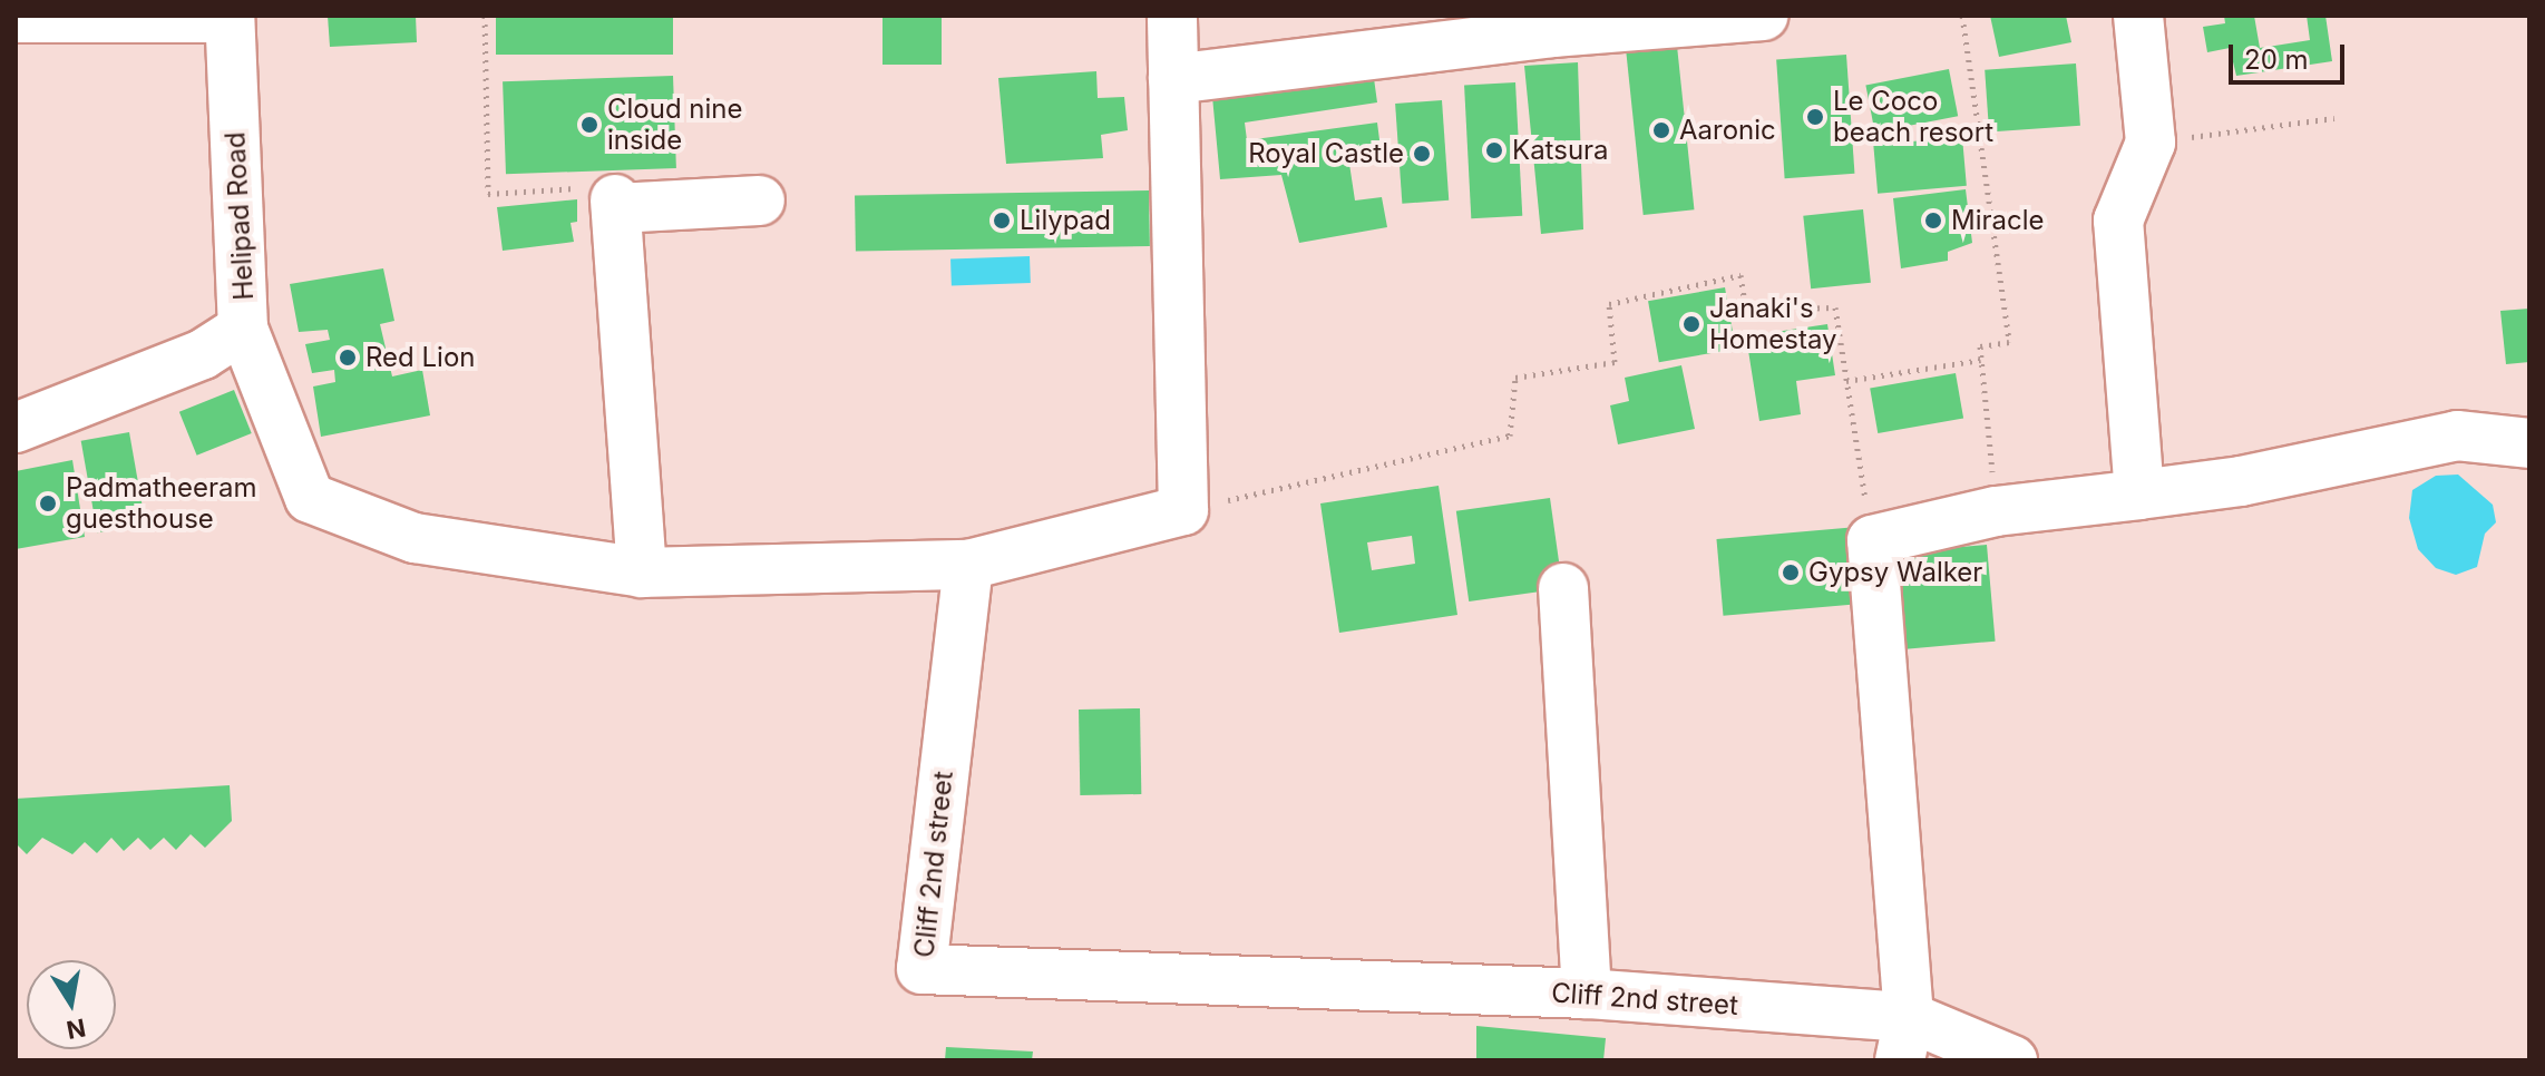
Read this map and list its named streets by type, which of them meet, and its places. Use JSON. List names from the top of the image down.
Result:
{
  "streets": {
    "street": ["Helipad Road", "Cliff 2nd street"]
  },
  "places": [
    "Le Coco beach resort",
    "Cloud nine inside",
    "Aaronic",
    "Katsura",
    "Royal Castle",
    "Lilypad",
    "Miracle",
    "Janaki's Homestay",
    "Red Lion",
    "Padmatheeram guesthouse",
    "Gypsy Walker"
  ],
  "scale_bar": "20 m",
  "north": "bottom"
}
